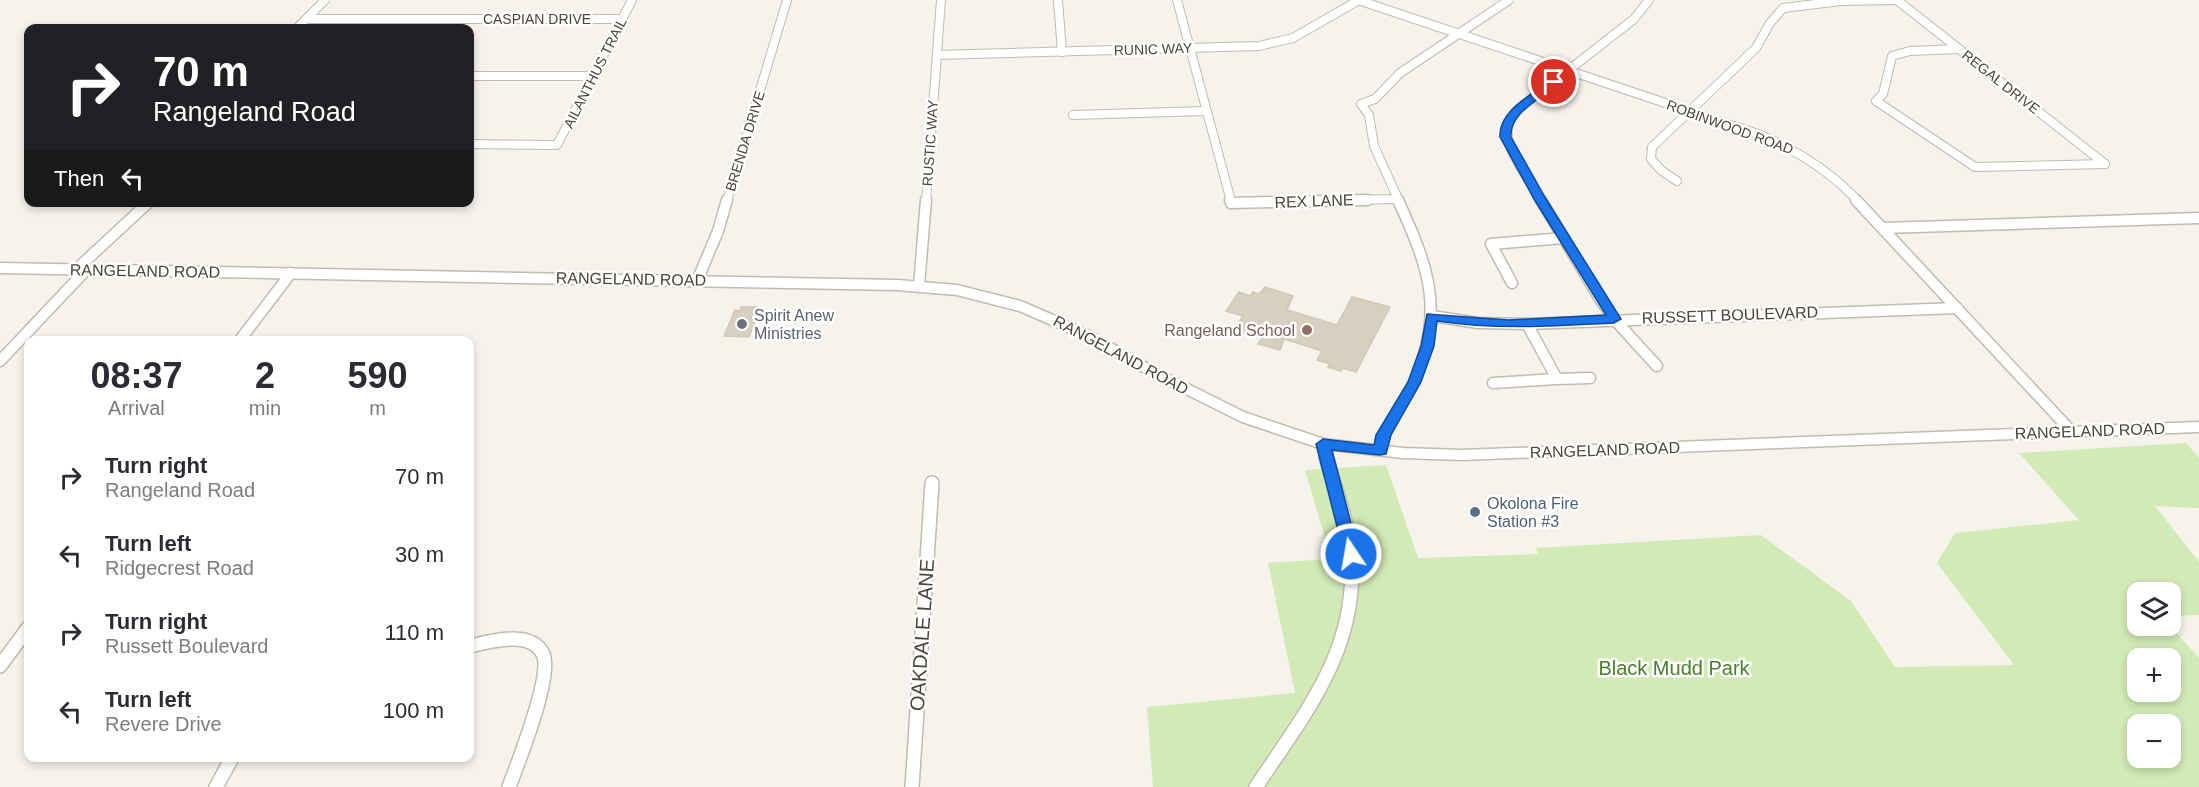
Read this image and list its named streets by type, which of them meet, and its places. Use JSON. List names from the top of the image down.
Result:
{
  "streets": {
    "street": [
      "CASPIAN DRIVE",
      "RUNIC WAY",
      "AILANTHUS TRAIL",
      "REGAL DRIVE",
      "ROBINWOOD ROAD",
      "BRENDA DRIVE",
      "RUSTIC WAY",
      "REX LANE",
      "RANGELAND ROAD",
      "RUSSETT BOULEVARD",
      "OAKDALE LANE"
    ]
  },
  "crossings": [
    ["CASPIAN DRIVE", "AILANTHUS TRAIL"],
    ["RUNIC WAY", "ROBINWOOD ROAD"],
    ["RUNIC WAY", "RUSTIC WAY"],
    ["ROBINWOOD ROAD", "RANGELAND ROAD"],
    ["ROBINWOOD ROAD", "RUSSETT BOULEVARD"],
    ["BRENDA DRIVE", "RANGELAND ROAD"],
    ["RUSTIC WAY", "RANGELAND ROAD"]
  ],
  "parks": ["Black Mudd Park"],
  "places": ["Spirit Anew Ministries", "Rangeland School", "Okolona Fire Station #3"],
  "page": {
    "turn": ["70 m", "Rangeland Road"],
    "then": "Then",
    "eta": [
      "08:37",
      "Arrival",
      "2",
      "min",
      "590",
      "m"
    ],
    "list": [
      {
        "name": "Turn right",
        "note": "Rangeland Road",
        "value": "70 m"
      },
      {
        "name": "Turn left",
        "note": "Ridgecrest Road",
        "value": "30 m"
      },
      {
        "name": "Turn right",
        "note": "Russett Boulevard",
        "value": "110 m"
      },
      {
        "name": "Turn left",
        "note": "Revere Drive",
        "value": "100 m"
      }
    ],
    "map_buttons": ["+", "−"]
  }
}
